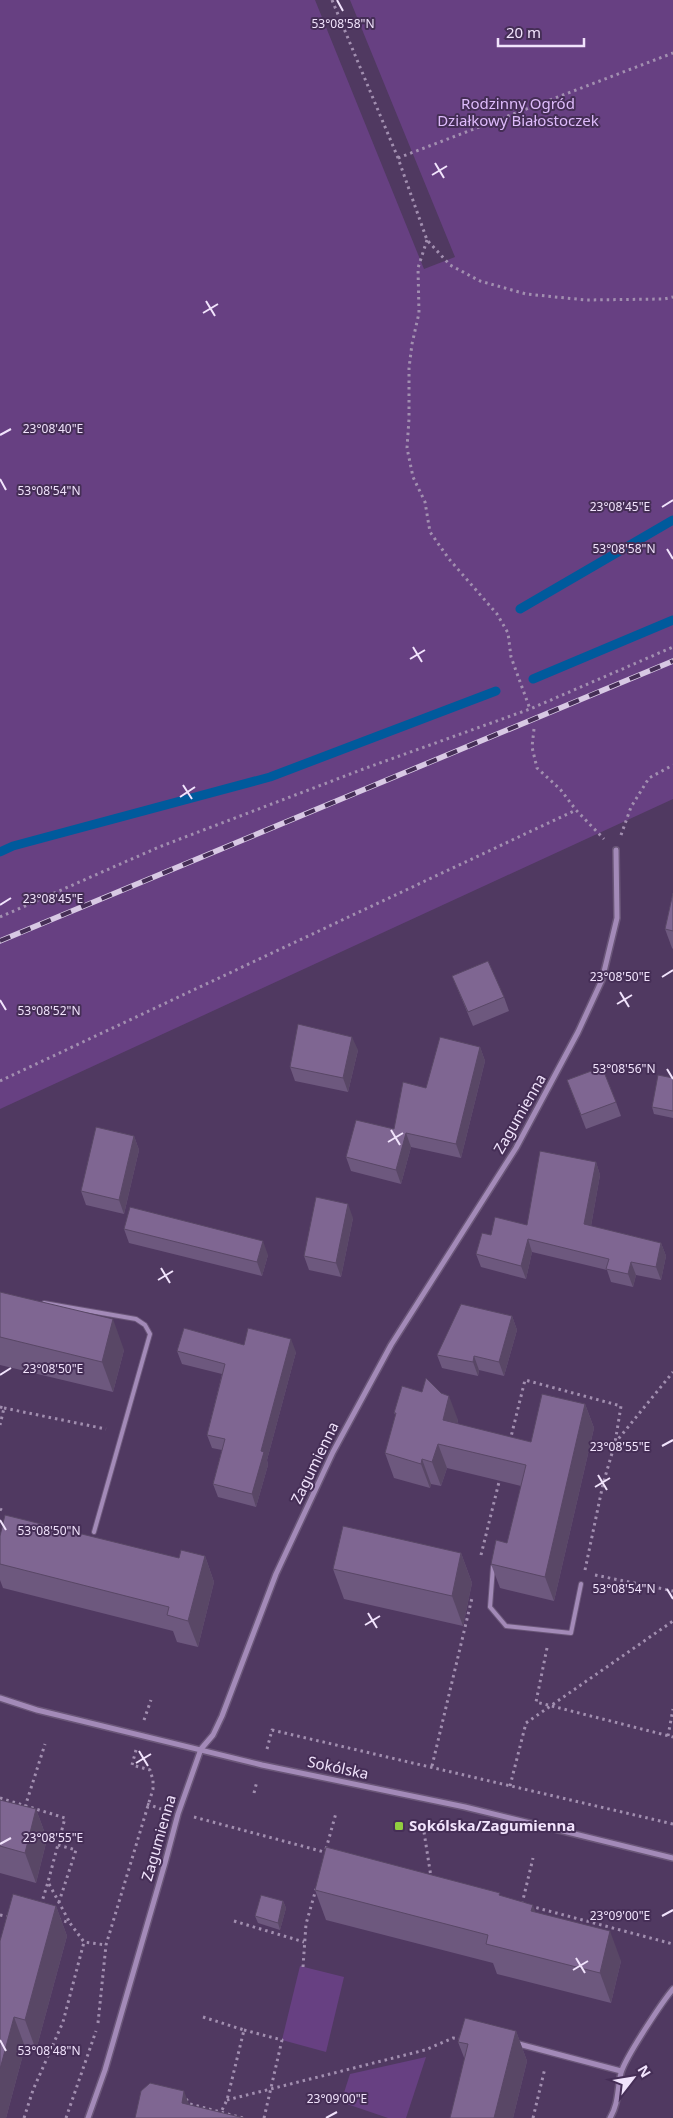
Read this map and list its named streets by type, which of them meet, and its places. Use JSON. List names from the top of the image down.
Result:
{
  "streets": {
    "street": ["Zagumienna", "Sokólska"]
  },
  "crossings": [
    ["Zagumienna", "Sokólska"]
  ],
  "parks": ["Rodzinny Ogród Działkowy Białostoczek"],
  "places": {
    "transit": ["Sokólska/Zagumienna"]
  },
  "scale_bar": "20 m",
  "north": "top right",
  "coordinates": [
    "53°08'58\"N",
    "23°08'40\"E",
    "53°08'54\"N",
    "23°08'45\"E",
    "23°08'50\"E",
    "53°08'52\"N",
    "53°08'56\"N",
    "23°08'55\"E",
    "53°08'50\"N",
    "23°09'00\"E",
    "53°08'48\"N"
  ]
}
